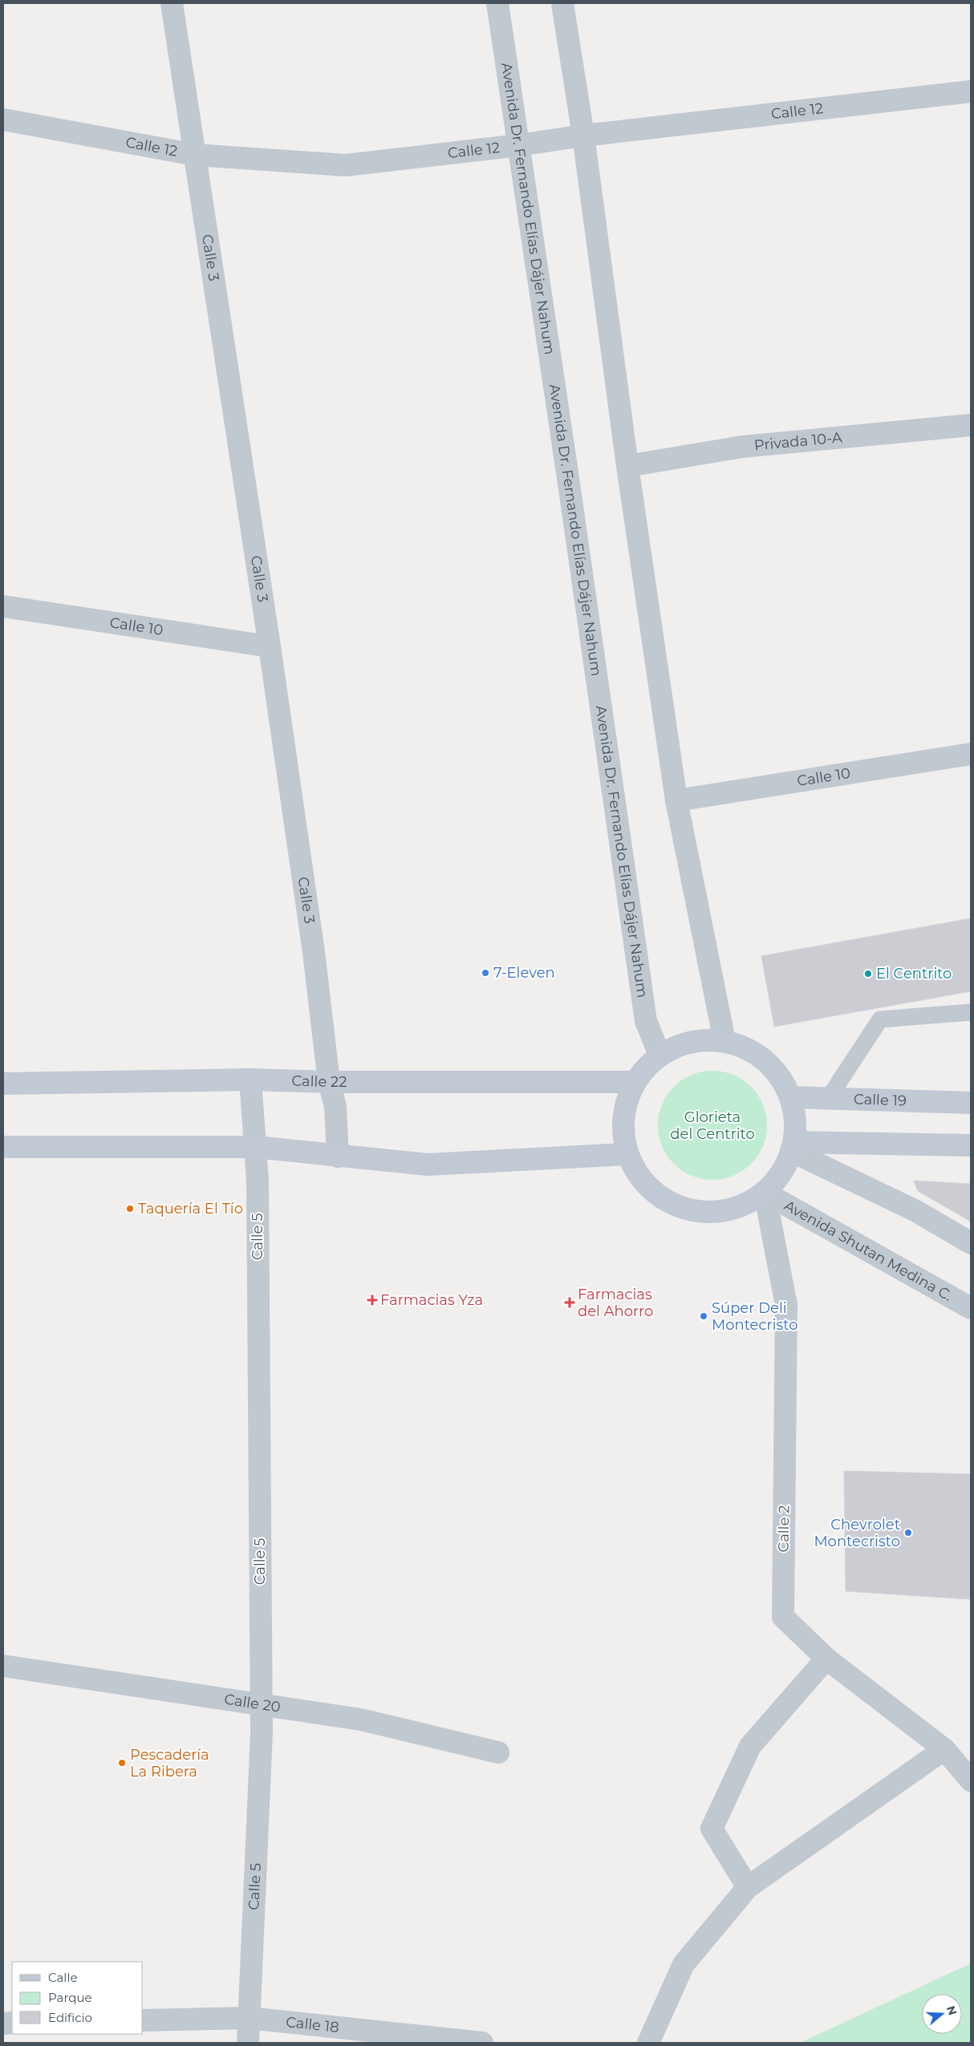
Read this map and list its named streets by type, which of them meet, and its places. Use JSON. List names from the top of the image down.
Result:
{
  "streets": {
    "main road": ["Calle 22", "Calle 19"],
    "street": [
      "Calle 12",
      "Avenida Dr. Fernando Elías Dájer Nahum",
      "Calle 3",
      "Privada 10-A",
      "Calle 10",
      "Calle 5",
      "Avenida Shutan Medina C.",
      "Calle 2",
      "Calle 20",
      "Calle 18"
    ]
  },
  "crossings": [
    ["Calle 12", "Avenida Dr. Fernando Elías Dájer Nahum"],
    ["Calle 12", "Calle 3"],
    ["Calle 3", "Calle 10"],
    ["Calle 3", "Calle 22"],
    ["Calle 22", "Calle 5"],
    ["Calle 5", "Calle 20"],
    ["Calle 5", "Calle 18"],
    ["Avenida Shutan Medina C.", "Calle 2"]
  ],
  "parks": ["Glorieta del Centrito"],
  "places": {
    "other": [
      "7-Eleven",
      "El Centrito",
      "Taquería El Tío",
      "Súper Deli Montecristo",
      "Chevrolet Montecristo",
      "Pescadería La Ribera"
    ],
    "health": ["Farmacias Yza", "Farmacias del Ahorro"]
  },
  "legend": ["Calle", "Parque", "Edificio"],
  "north": "right"
}
